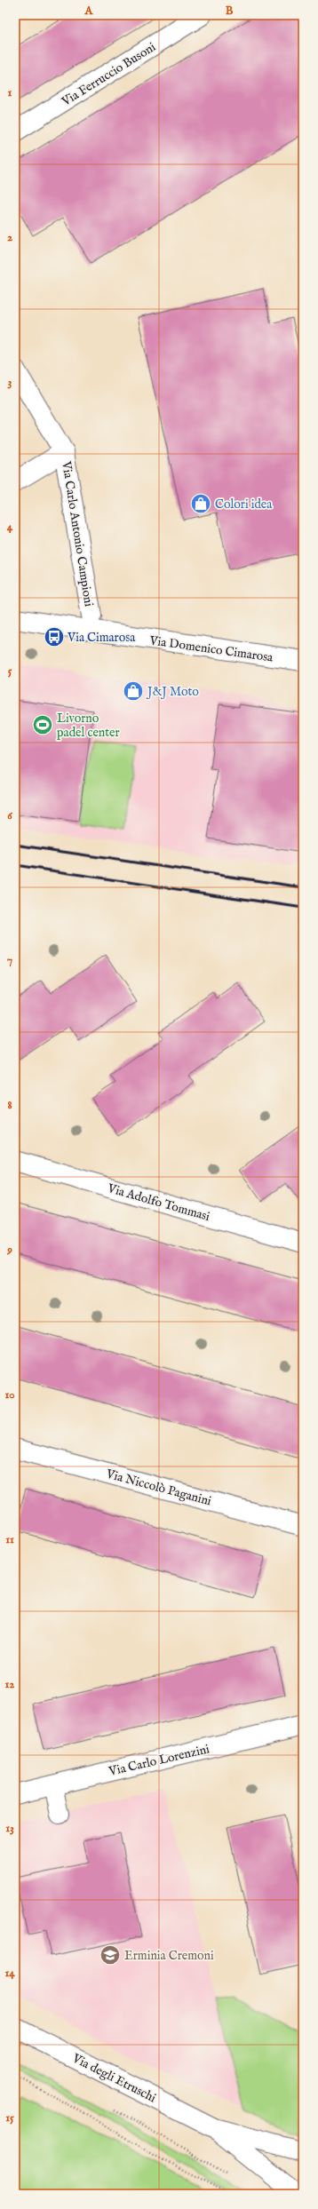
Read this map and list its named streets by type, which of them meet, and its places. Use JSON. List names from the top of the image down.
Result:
{
  "streets": {
    "street": [
      "Via Ferruccio Busoni",
      "Via Carlo Antonio Campioni",
      "Via Domenico Cimarosa",
      "Via Adolfo Tommasi",
      "Via Niccolò Paganini",
      "Via Carlo Lorenzini",
      "Via degli Etruschi"
    ]
  },
  "crossings": [
    ["Via Carlo Antonio Campioni", "Via Domenico Cimarosa"]
  ],
  "places": {
    "shop": ["Colori idea", "J&J Moto"],
    "bus stop": ["Via Cimarosa"],
    "sports": ["Livorno padel center"],
    "school or university": ["Erminia Cremoni"]
  },
  "grid": {
    "columns": ["A", "B"],
    "rows": [
      "1",
      "2",
      "3",
      "4",
      "5",
      "6",
      "7",
      "8",
      "9",
      "10",
      "11",
      "12",
      "13",
      "14",
      "15"
    ]
  }
}
